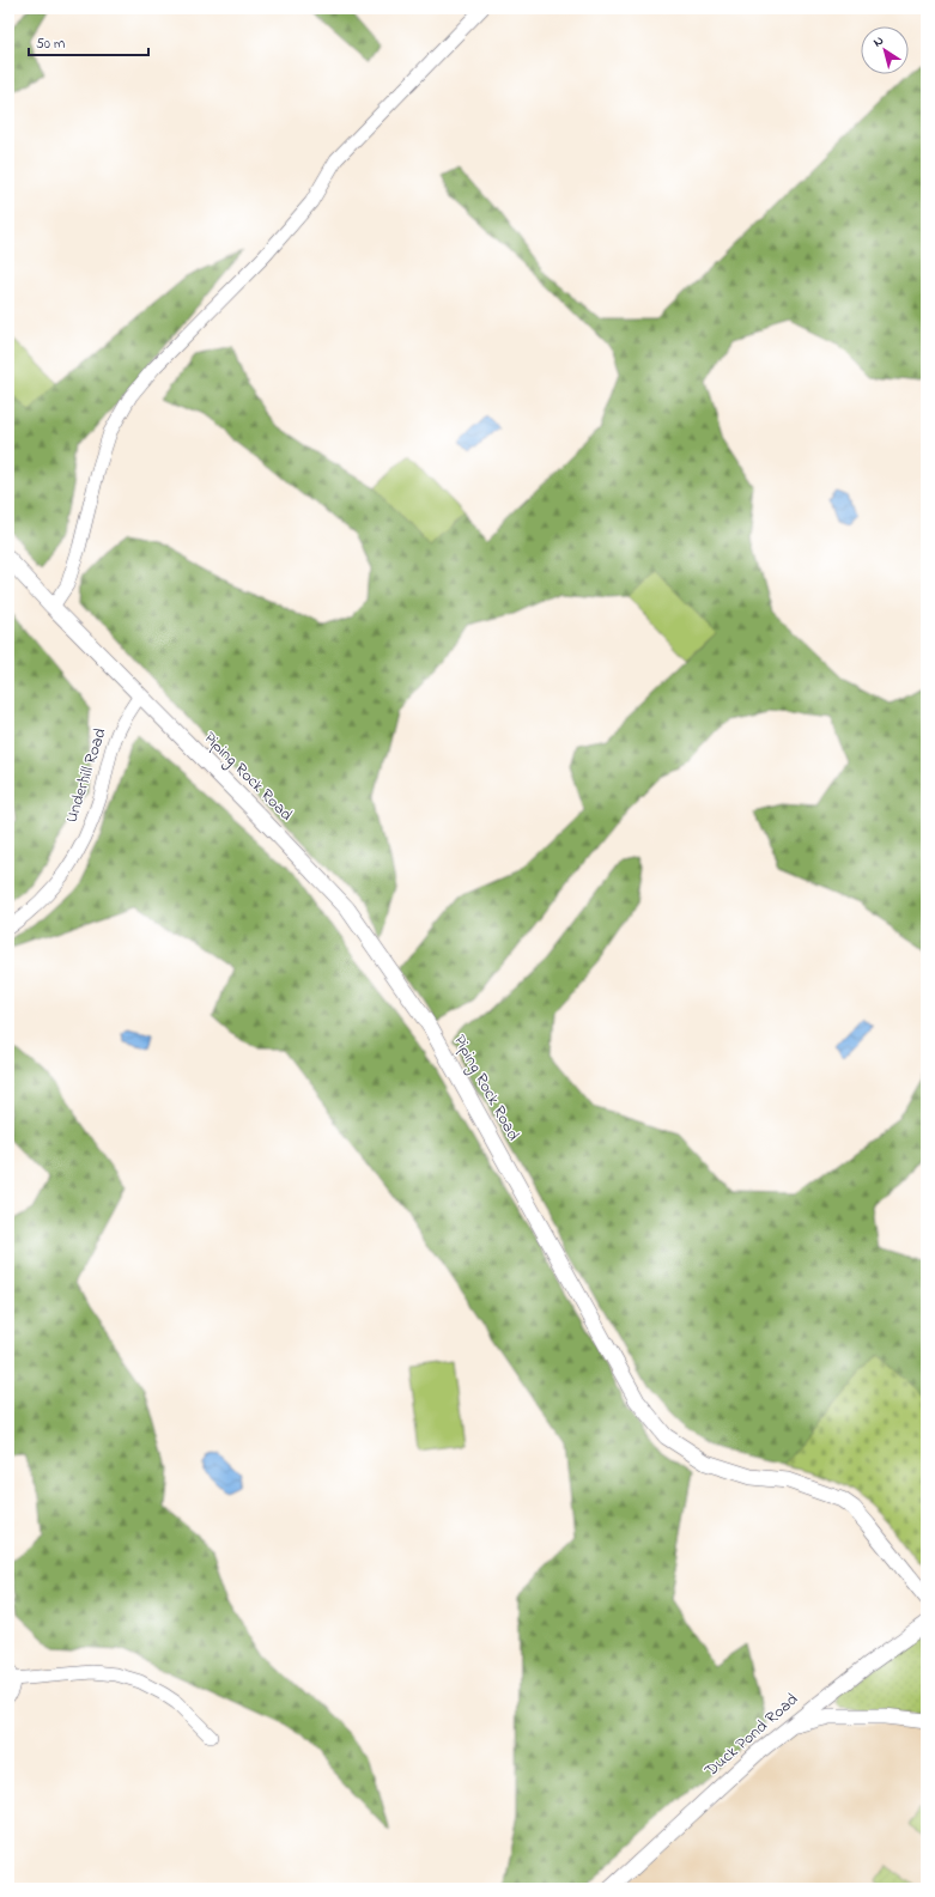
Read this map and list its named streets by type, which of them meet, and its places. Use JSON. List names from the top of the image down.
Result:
{
  "streets": {
    "street": ["Underhill Road", "Piping Rock Road", "Duck Pond Road"]
  },
  "crossings": [
    ["Underhill Road", "Piping Rock Road"]
  ],
  "scale_bar": "50 m",
  "north": "top left"
}
